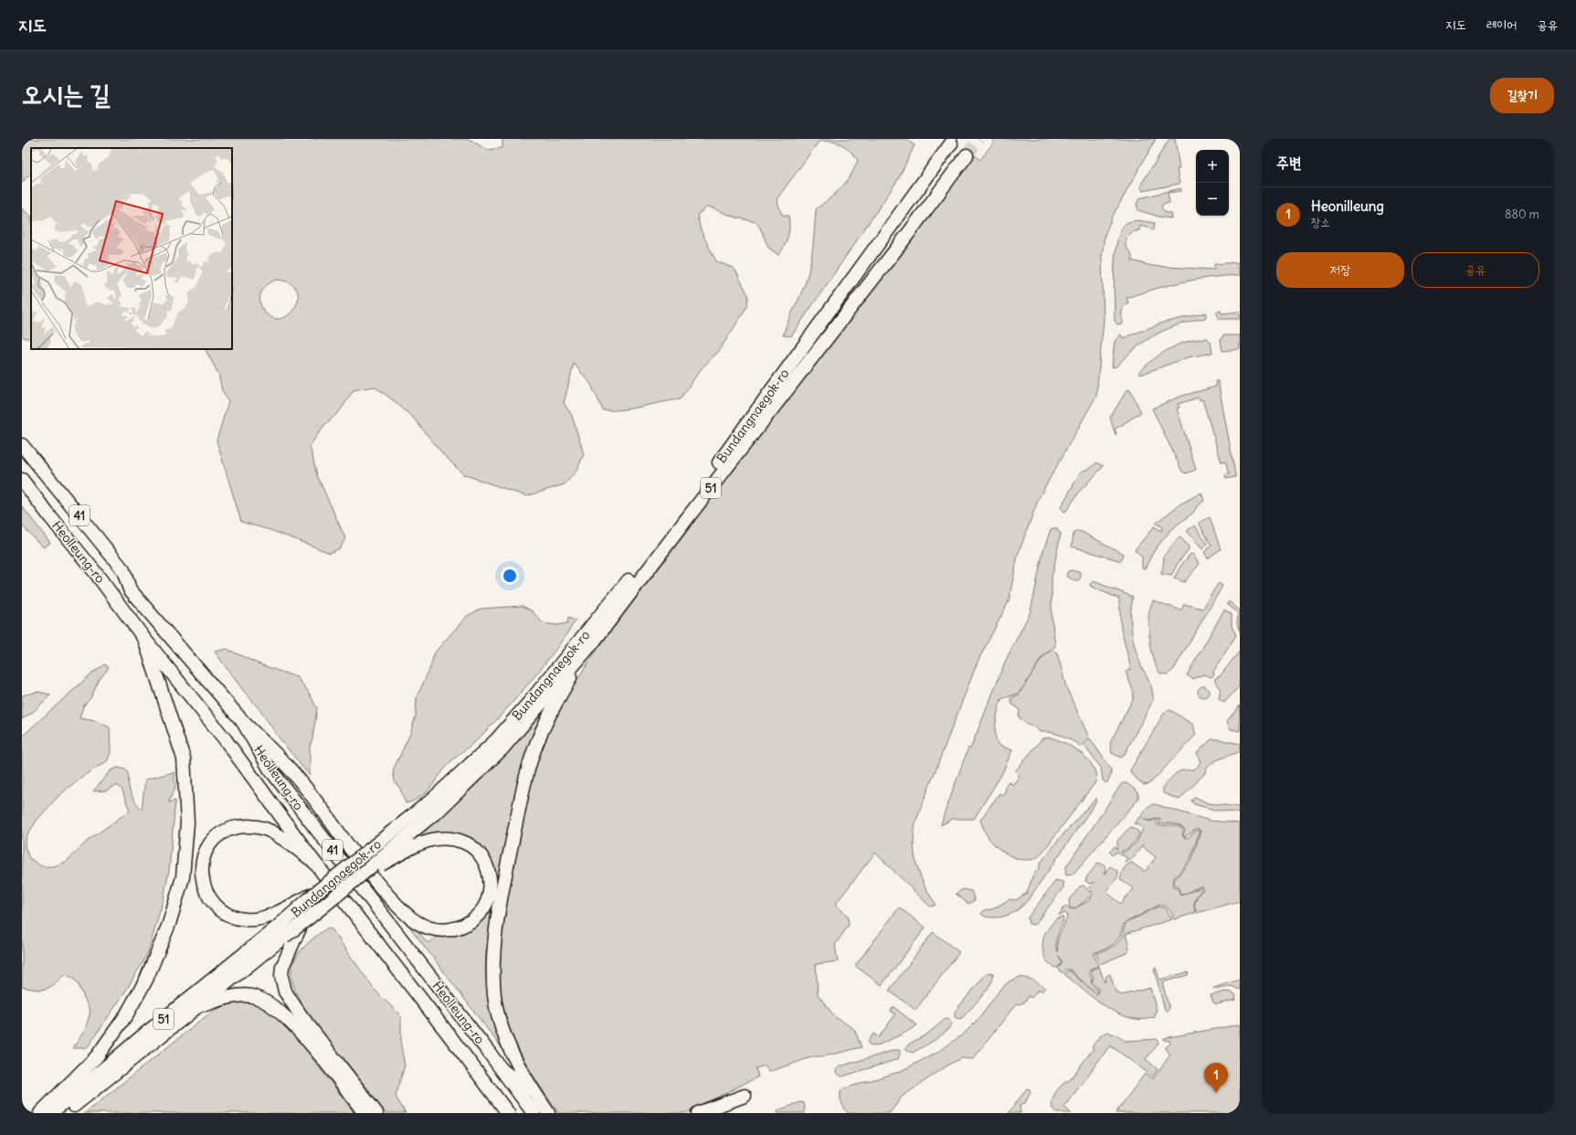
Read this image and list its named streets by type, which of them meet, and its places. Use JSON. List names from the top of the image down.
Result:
{
  "streets": {
    "main road": [
      "Bundangnaegok-ro",
      "51",
      "41",
      "Heolleung-ro"
    ]
  },
  "page": {
    "header": "지도",
    "nav": ["지도", "레이어", "공유"],
    "title": "오시는 길",
    "buttons": [
      "길찾기",
      ["저장", "공유"]
    ],
    "heading": "주변",
    "map_buttons": ["+", "−"],
    "list": [
      {
        "mark": "1",
        "name": "Heonilleung",
        "note": "장소",
        "value": "880 m"
      }
    ],
    "pins": "1"
  }
}
